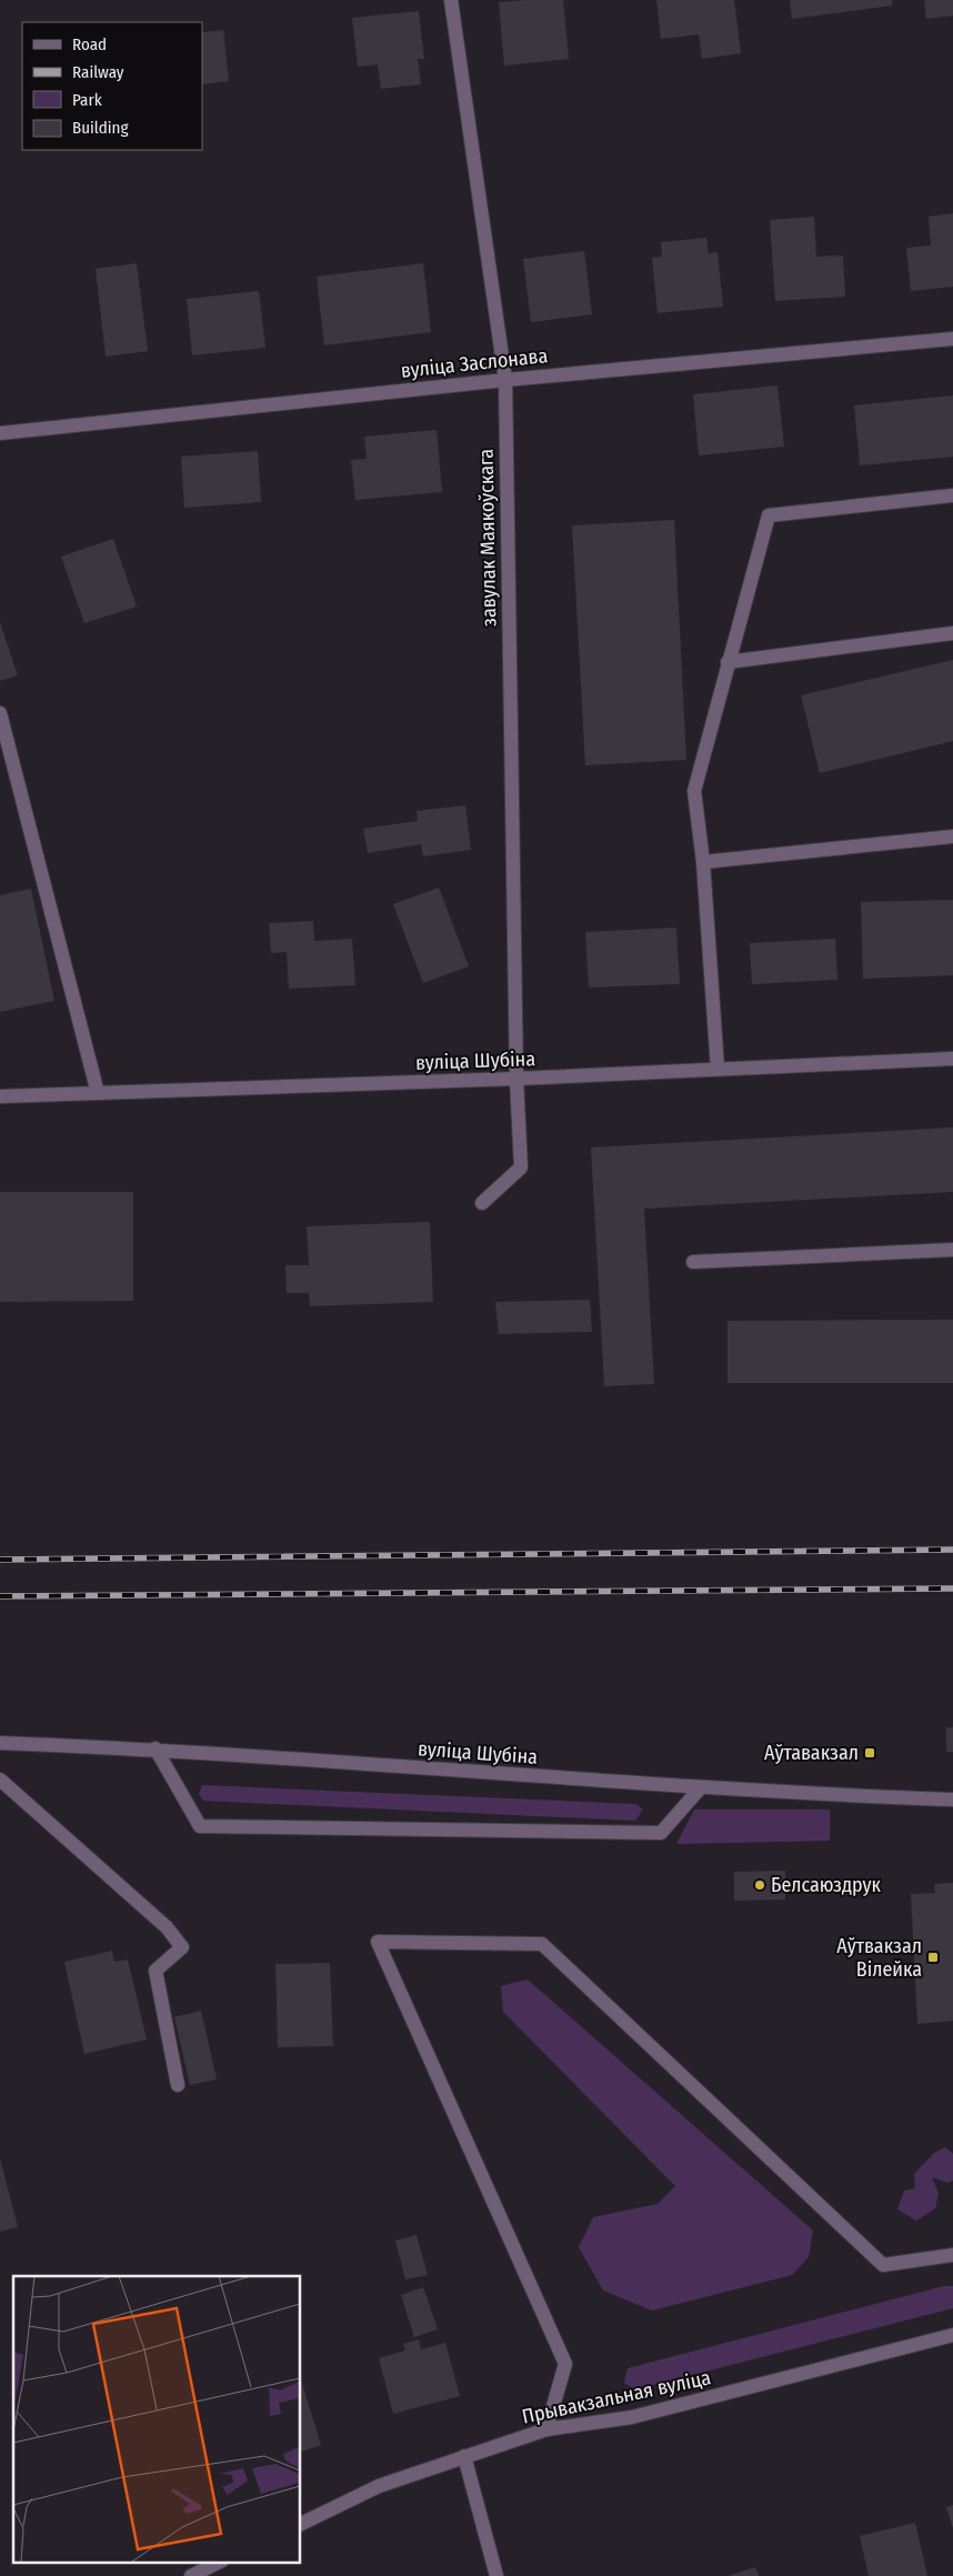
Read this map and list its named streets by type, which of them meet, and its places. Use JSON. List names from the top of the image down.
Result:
{
  "streets": {
    "street": [
      "вуліца Заслонава",
      "завулак Маякоўскага",
      "вуліца Шубіна",
      "Прывакзальная вуліца"
    ]
  },
  "crossings": [
    ["вуліца Заслонава", "завулак Маякоўскага"],
    ["завулак Маякоўскага", "вуліца Шубіна"]
  ],
  "places": {
    "transit": ["Аўтавакзал", "Аўтвакзал Вілейка"],
    "other": ["Белсаюздрук"]
  },
  "legend": [
    "Road",
    "Railway",
    "Park",
    "Building"
  ]
}
